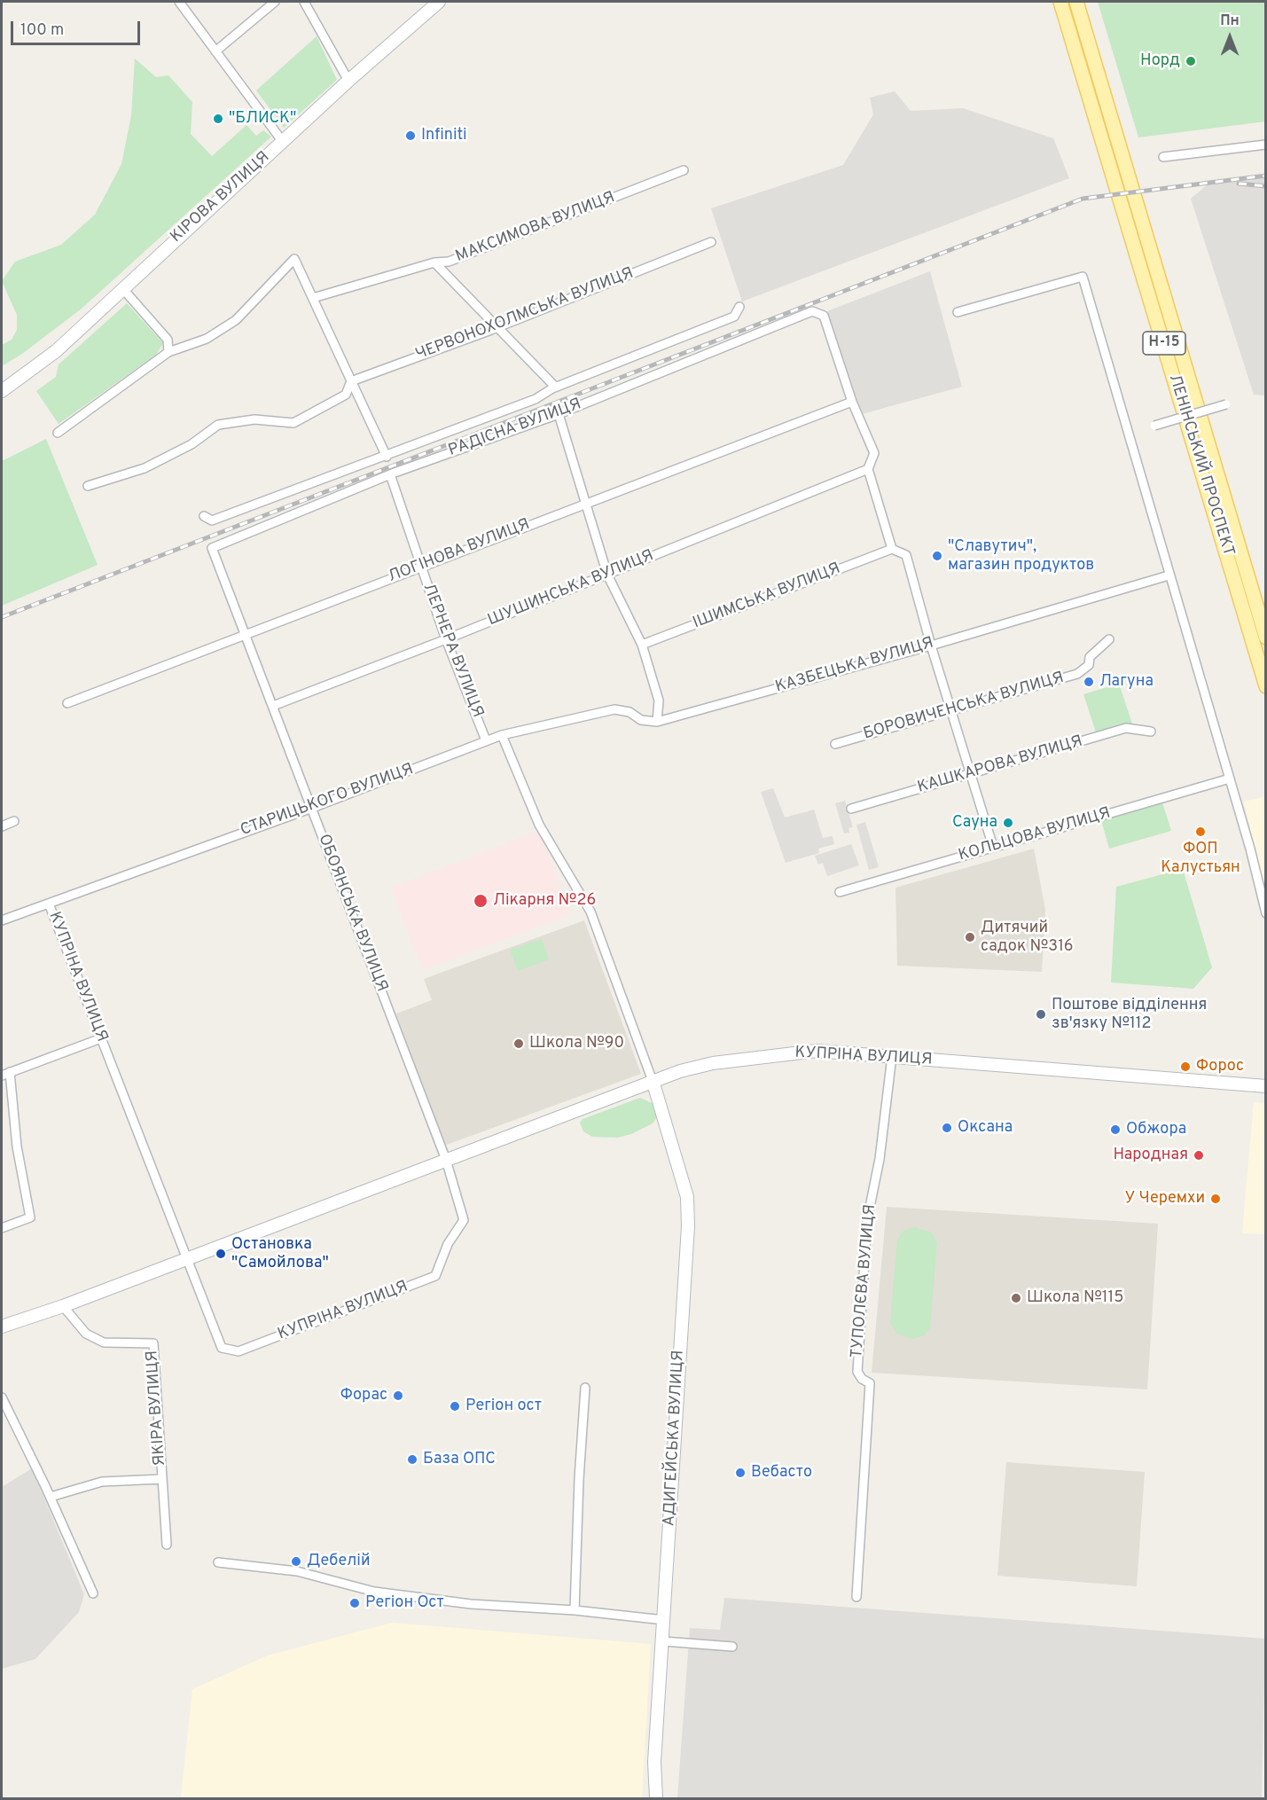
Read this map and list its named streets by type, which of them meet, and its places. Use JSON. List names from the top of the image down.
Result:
{
  "streets": {
    "main road": [
      "КІРОВА ВУЛИЦЯ",
      "Н-15",
      "ЛЕНІНСЬКИЙ ПРОСПЕКТ",
      "КУПРІНА ВУЛИЦЯ",
      "АДИГЕЙСЬКА ВУЛИЦЯ"
    ],
    "street": [
      "МАКСИМОВА ВУЛИЦЯ",
      "ЧЕРВОНОХОЛМСЬКА ВУЛИЦЯ",
      "РАДІСНА ВУЛИЦЯ",
      "ЛОГІНОВА ВУЛИЦЯ",
      "ШУШИНСЬКА ВУЛИЦЯ",
      "ІШИМСЬКА ВУЛИЦЯ",
      "ЛЕРНЕРА ВУЛИЦЯ",
      "КАЗБЕЦЬКА ВУЛИЦЯ",
      "БОРОВИЧЕНСЬКА ВУЛИЦЯ",
      "КАШКАРОВА ВУЛИЦЯ",
      "СТАРИЦЬКОГО ВУЛИЦЯ",
      "КОЛЬЦОВА ВУЛИЦЯ",
      "ОБОЯНСЬКА ВУЛИЦЯ",
      "ТУПОЛЄВА ВУЛИЦЯ",
      "ЯКІРА ВУЛИЦЯ"
    ]
  },
  "crossings": [
    ["РАДІСНА ВУЛИЦЯ", "ЛОГІНОВА ВУЛИЦЯ"],
    ["РАДІСНА ВУЛИЦЯ", "ЛЕРНЕРА ВУЛИЦЯ"],
    ["РАДІСНА ВУЛИЦЯ", "ОБОЯНСЬКА ВУЛИЦЯ"],
    ["ЛОГІНОВА ВУЛИЦЯ", "ЛЕРНЕРА ВУЛИЦЯ"],
    ["ЛОГІНОВА ВУЛИЦЯ", "ОБОЯНСЬКА ВУЛИЦЯ"],
    ["ШУШИНСЬКА ВУЛИЦЯ", "ЛЕРНЕРА ВУЛИЦЯ"],
    ["ШУШИНСЬКА ВУЛИЦЯ", "ОБОЯНСЬКА ВУЛИЦЯ"],
    ["ЛЕРНЕРА ВУЛИЦЯ", "СТАРИЦЬКОГО ВУЛИЦЯ"],
    ["КАЗБЕЦЬКА ВУЛИЦЯ", "СТАРИЦЬКОГО ВУЛИЦЯ"],
    ["СТАРИЦЬКОГО ВУЛИЦЯ", "ОБОЯНСЬКА ВУЛИЦЯ"],
    ["СТАРИЦЬКОГО ВУЛИЦЯ", "КУПРІНА ВУЛИЦЯ"],
    ["ОБОЯНСЬКА ВУЛИЦЯ", "КУПРІНА ВУЛИЦЯ"],
    ["КУПРІНА ВУЛИЦЯ", "ТУПОЛЄВА ВУЛИЦЯ"],
    ["КУПРІНА ВУЛИЦЯ", "ЯКІРА ВУЛИЦЯ"],
    ["КУПРІНА ВУЛИЦЯ", "АДИГЕЙСЬКА ВУЛИЦЯ"]
  ],
  "places": [
    "Норд",
    "\"БЛИСК\"",
    "Infiniti",
    "\"Славутич\", магазин продуктов",
    "Лагуна",
    "Сауна",
    "ФОП Калустьян",
    "Лікарня №26",
    "Дитячий садок №316",
    "Поштове відділення зв'язку №112",
    "Школа №90",
    "Форос",
    "Оксана",
    "Обжора",
    "Народная",
    "У Черемхи",
    "Остановка \"Самойлова\"",
    "Школа №115",
    "Форас",
    "Регіон ост",
    "База ОПС",
    "Вебасто",
    "Дебелій",
    "Регіон Ост"
  ],
  "scale_bar": "100 m",
  "north": "top"
}
